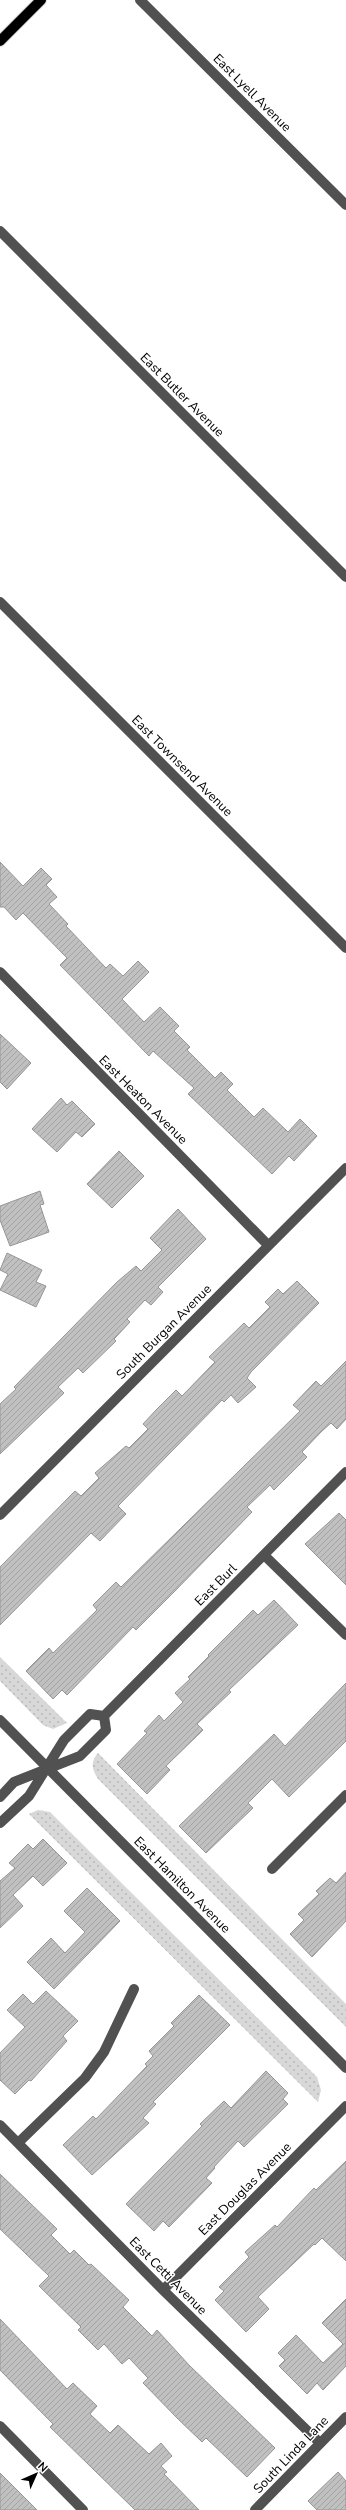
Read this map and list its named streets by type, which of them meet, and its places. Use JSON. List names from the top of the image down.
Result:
{
  "streets": {
    "street": [
      "East Lyell Avenue",
      "East Butler Avenue",
      "East Townsend Avenue",
      "East Heaton Avenue",
      "South Burgan Avenue",
      "East Burl",
      "East Hamilton Avenue",
      "East Douglas Avenue",
      "East Cetti Avenue",
      "South Linda Lane"
    ]
  },
  "crossings": [
    ["East Heaton Avenue", "South Burgan Avenue"],
    ["East Douglas Avenue", "East Cetti Avenue"],
    ["East Cetti Avenue", "South Linda Lane"]
  ],
  "north": "top right"
}
